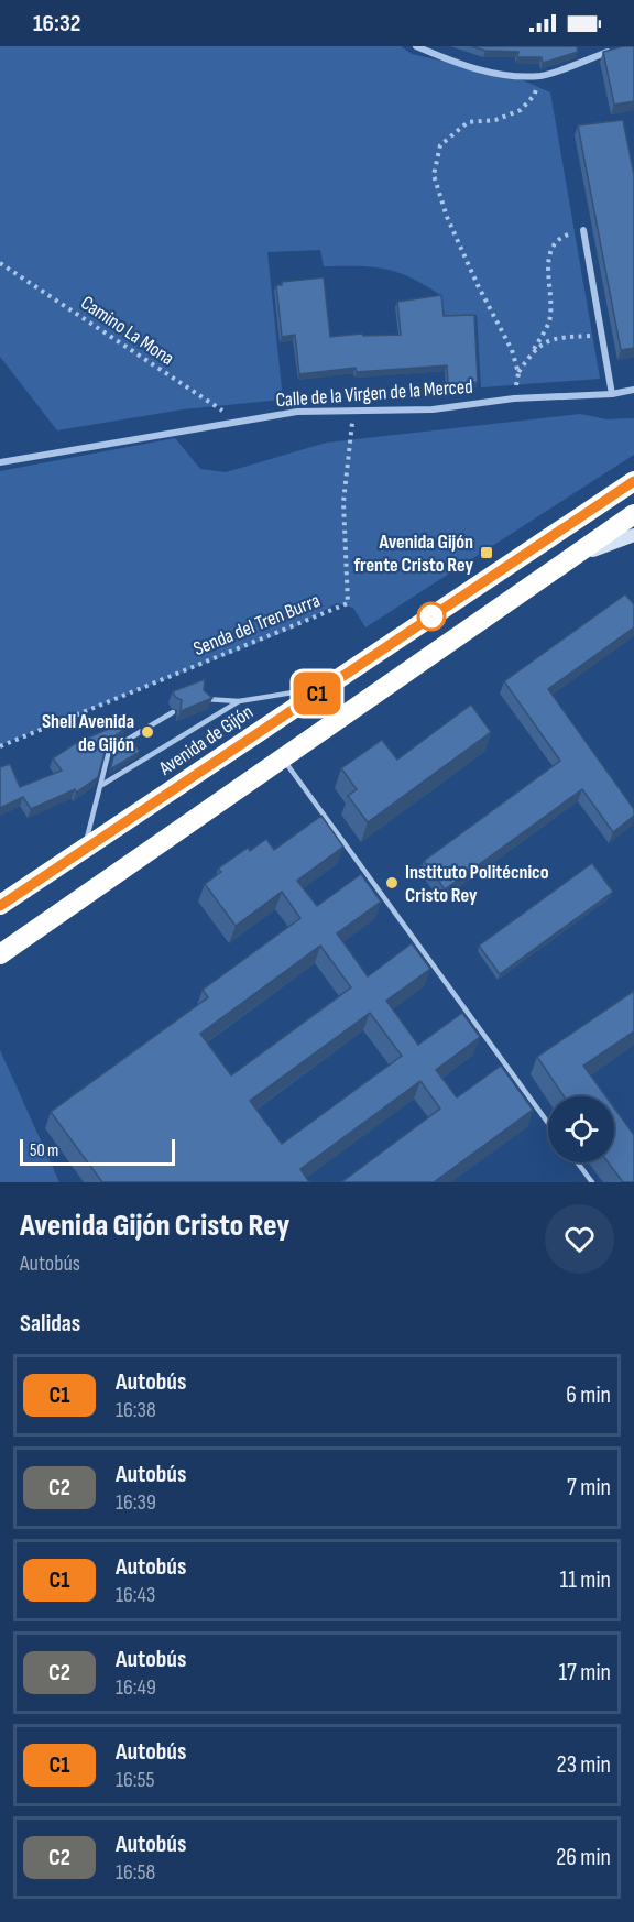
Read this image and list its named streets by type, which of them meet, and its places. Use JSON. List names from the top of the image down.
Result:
{
  "streets": {
    "highway": ["Avenida de Gijón"],
    "street": ["Calle de la Virgen de la Merced"],
    "path": ["Camino La Mona", "Senda del Tren Burra"]
  },
  "crossings": [
    ["Camino La Mona", "Calle de la Virgen de la Merced"],
    ["Calle de la Virgen de la Merced", "Senda del Tren Burra"]
  ],
  "places": {
    "transit": ["Avenida Gijón frente Cristo Rey"],
    "other": ["Shell Avenida de Gijón", "Instituto Politécnico Cristo Rey"]
  },
  "lines": ["bus line C1"],
  "scale_bar": "50 m",
  "page": {
    "status": "16:32",
    "on_map": "C1",
    "scale": "50 m",
    "heading": [
      ["Avenida Gijón Cristo Rey", "Autobús"],
      "Salidas"
    ],
    "list": [
      {
        "mark": "C1",
        "name": "Autobús",
        "note": "16:38",
        "value": "6 min"
      },
      {
        "mark": "C2",
        "name": "Autobús",
        "note": "16:39",
        "value": "7 min"
      },
      {
        "mark": "C1",
        "name": "Autobús",
        "note": "16:43",
        "value": "11 min"
      },
      {
        "mark": "C2",
        "name": "Autobús",
        "note": "16:49",
        "value": "17 min"
      },
      {
        "mark": "C1",
        "name": "Autobús",
        "note": "16:55",
        "value": "23 min"
      },
      {
        "mark": "C2",
        "name": "Autobús",
        "note": "16:58",
        "value": "26 min"
      }
    ]
  }
}
